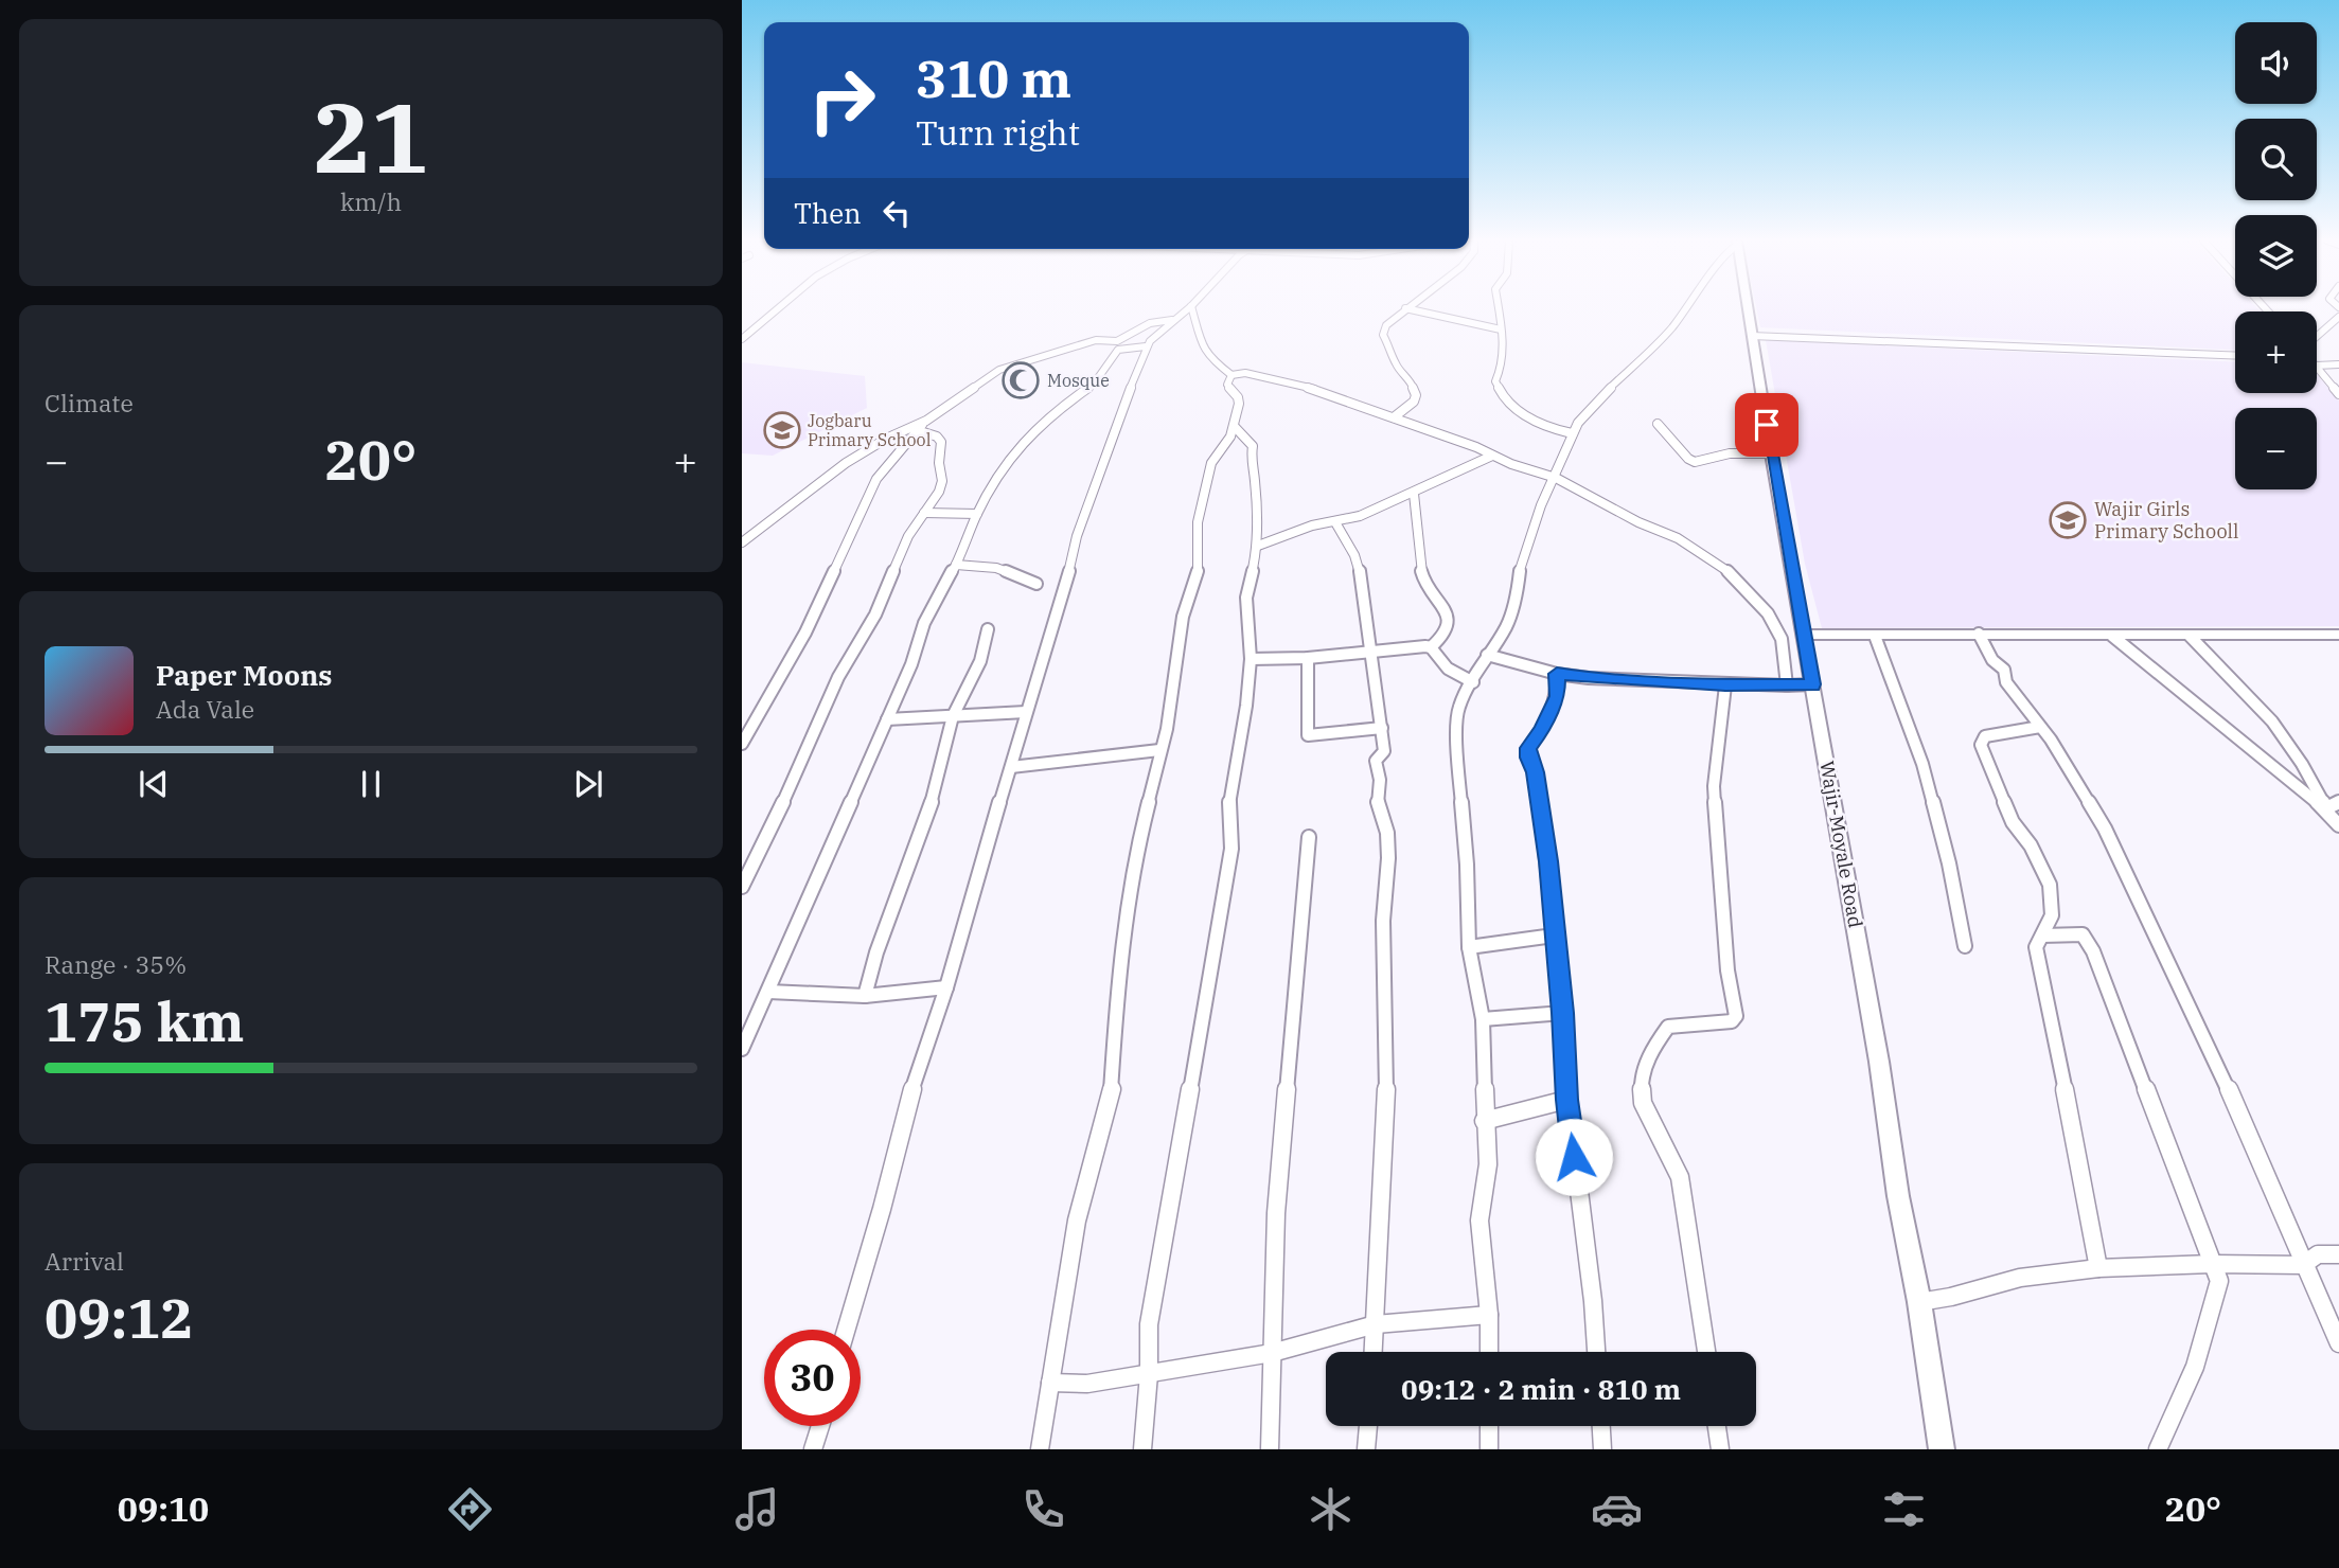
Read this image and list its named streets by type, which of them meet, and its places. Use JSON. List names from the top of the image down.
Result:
{
  "streets": {
    "main road": ["Wajir-Moyale Road"]
  },
  "places": {
    "mosque": ["Mosque"],
    "school or university": ["Jogbaru Primary School", "Wajir Girls Primary Schooll"]
  },
  "page": {
    "tile": [
      ["21", "km/h"],
      "Climate",
      ["Range · 35%", "175 km"],
      ["Arrival", "09:12"]
    ],
    "map_buttons": ["+", "−"],
    "turn": ["310 m", "Turn right"],
    "then": "Then",
    "heat": ["−", "20°", "+"],
    "song": ["Paper Moons", "Ada Vale"],
    "limit": "30",
    "trip": "09:12 · 2 min · 810 m",
    "tabs": ["09:10", "20°"]
  }
}
